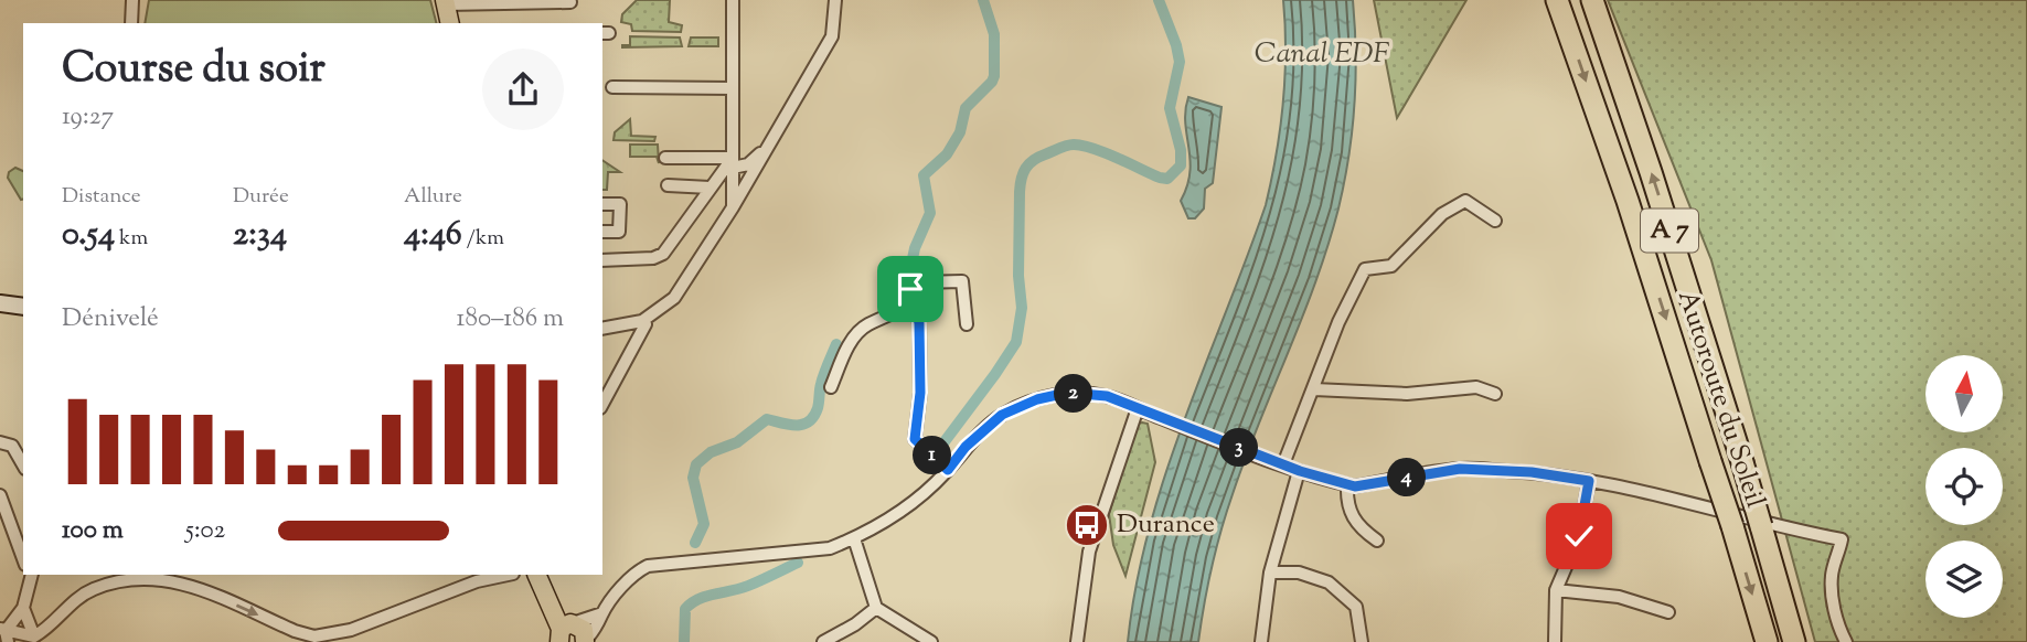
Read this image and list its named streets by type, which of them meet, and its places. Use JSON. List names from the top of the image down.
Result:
{
  "streets": {
    "highway": ["A 7", "Autoroute du Soleil"]
  },
  "water": ["Canal EDF"],
  "places": {
    "bus stop": ["Durance"]
  },
  "north": "top",
  "page": {
    "heading": ["Course du soir", "19:27"],
    "stats": [
      ["Distance", "0.54 km"],
      ["Durée", "2:34"],
      ["Allure", "4:46 /km"]
    ],
    "chart": ["Dénivelé", "180–186 m"],
    "pins": [
      "2",
      "3",
      "1",
      "4"
    ],
    "list": [
      {
        "name": "100 m",
        "note": "5:02"
      }
    ]
  }
}
